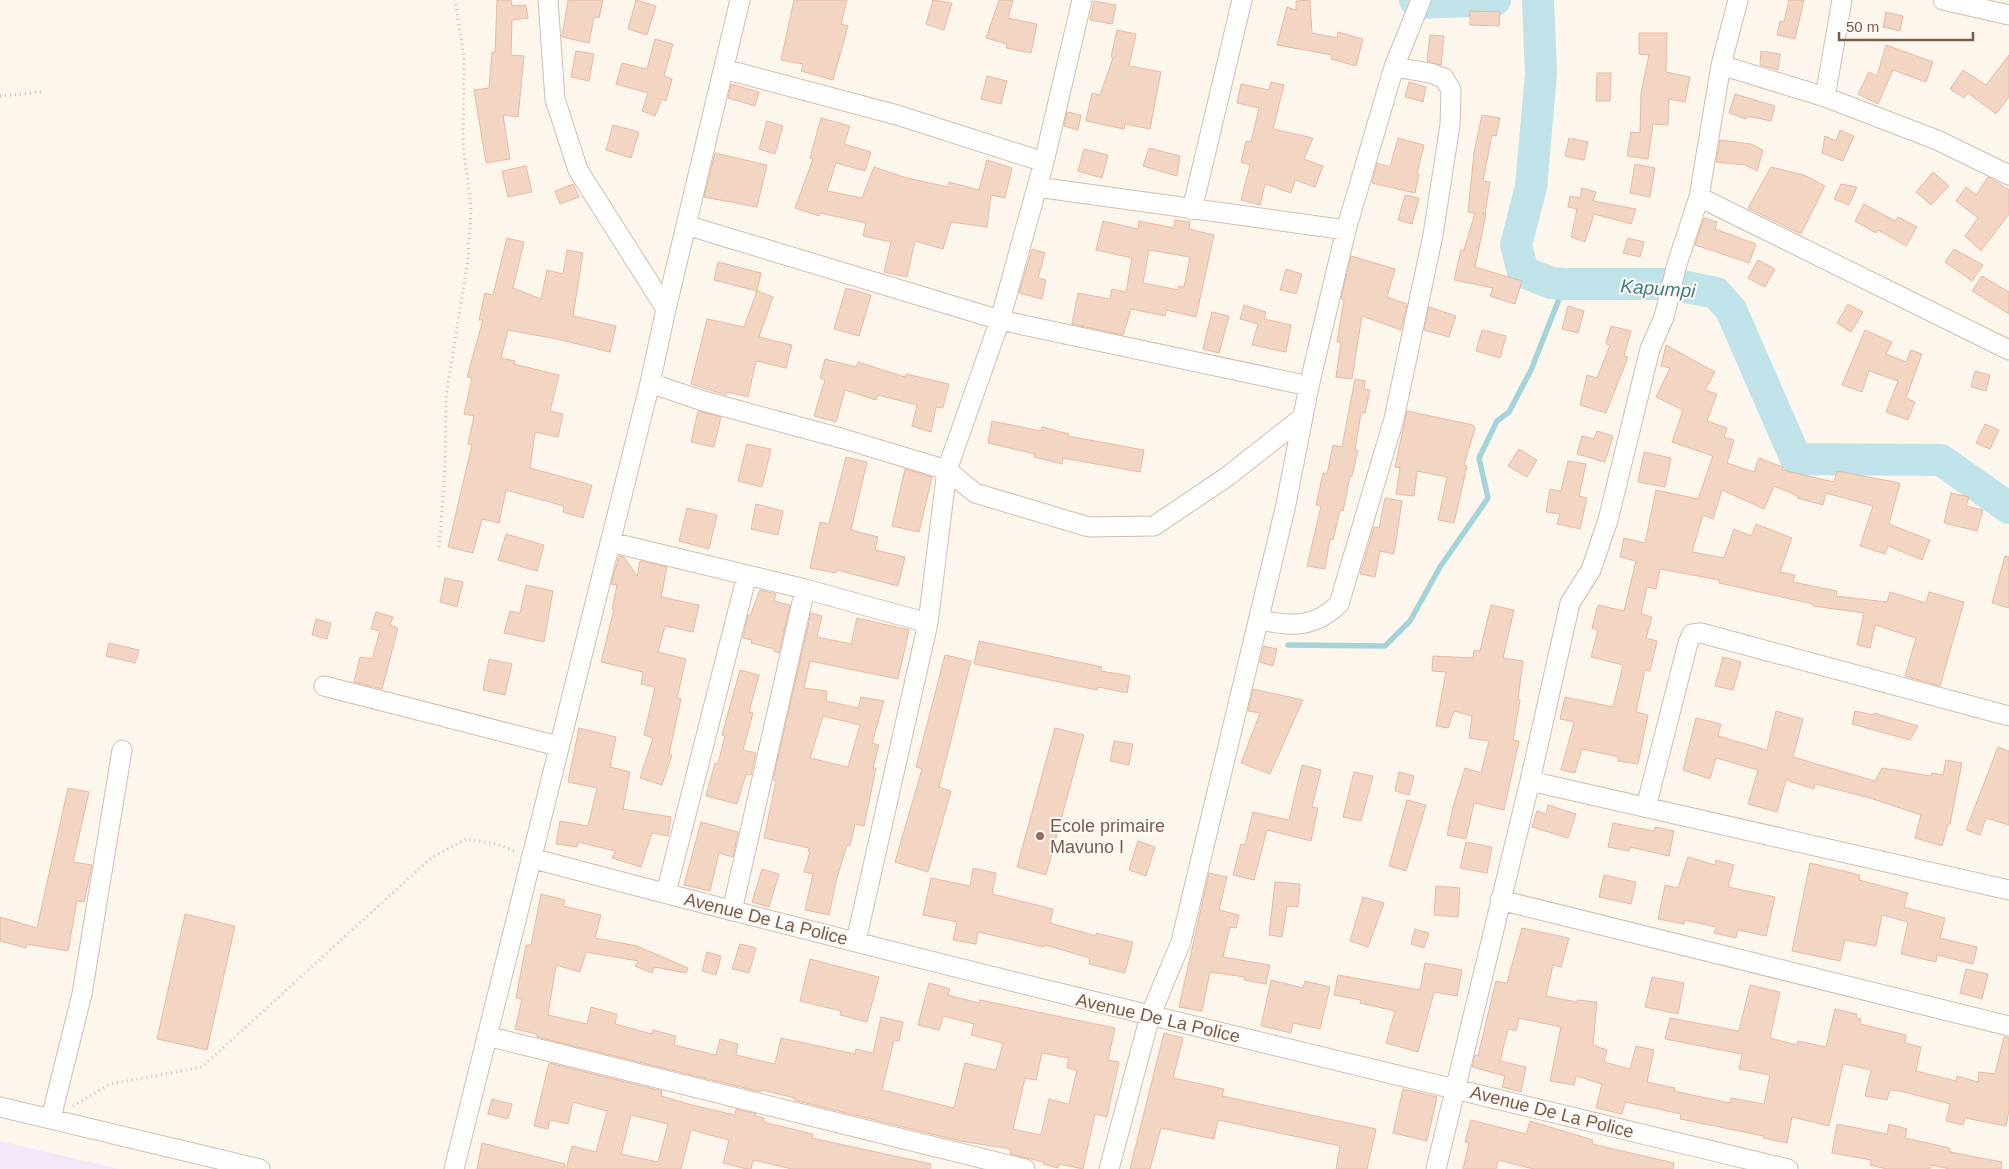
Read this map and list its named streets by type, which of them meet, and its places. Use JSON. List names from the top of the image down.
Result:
{
  "streets": {
    "street": ["Avenue De La Police"]
  },
  "water": ["Kapumpi"],
  "places": ["Ecole primaire Mavuno I"],
  "scale_bar": "50 m"
}
